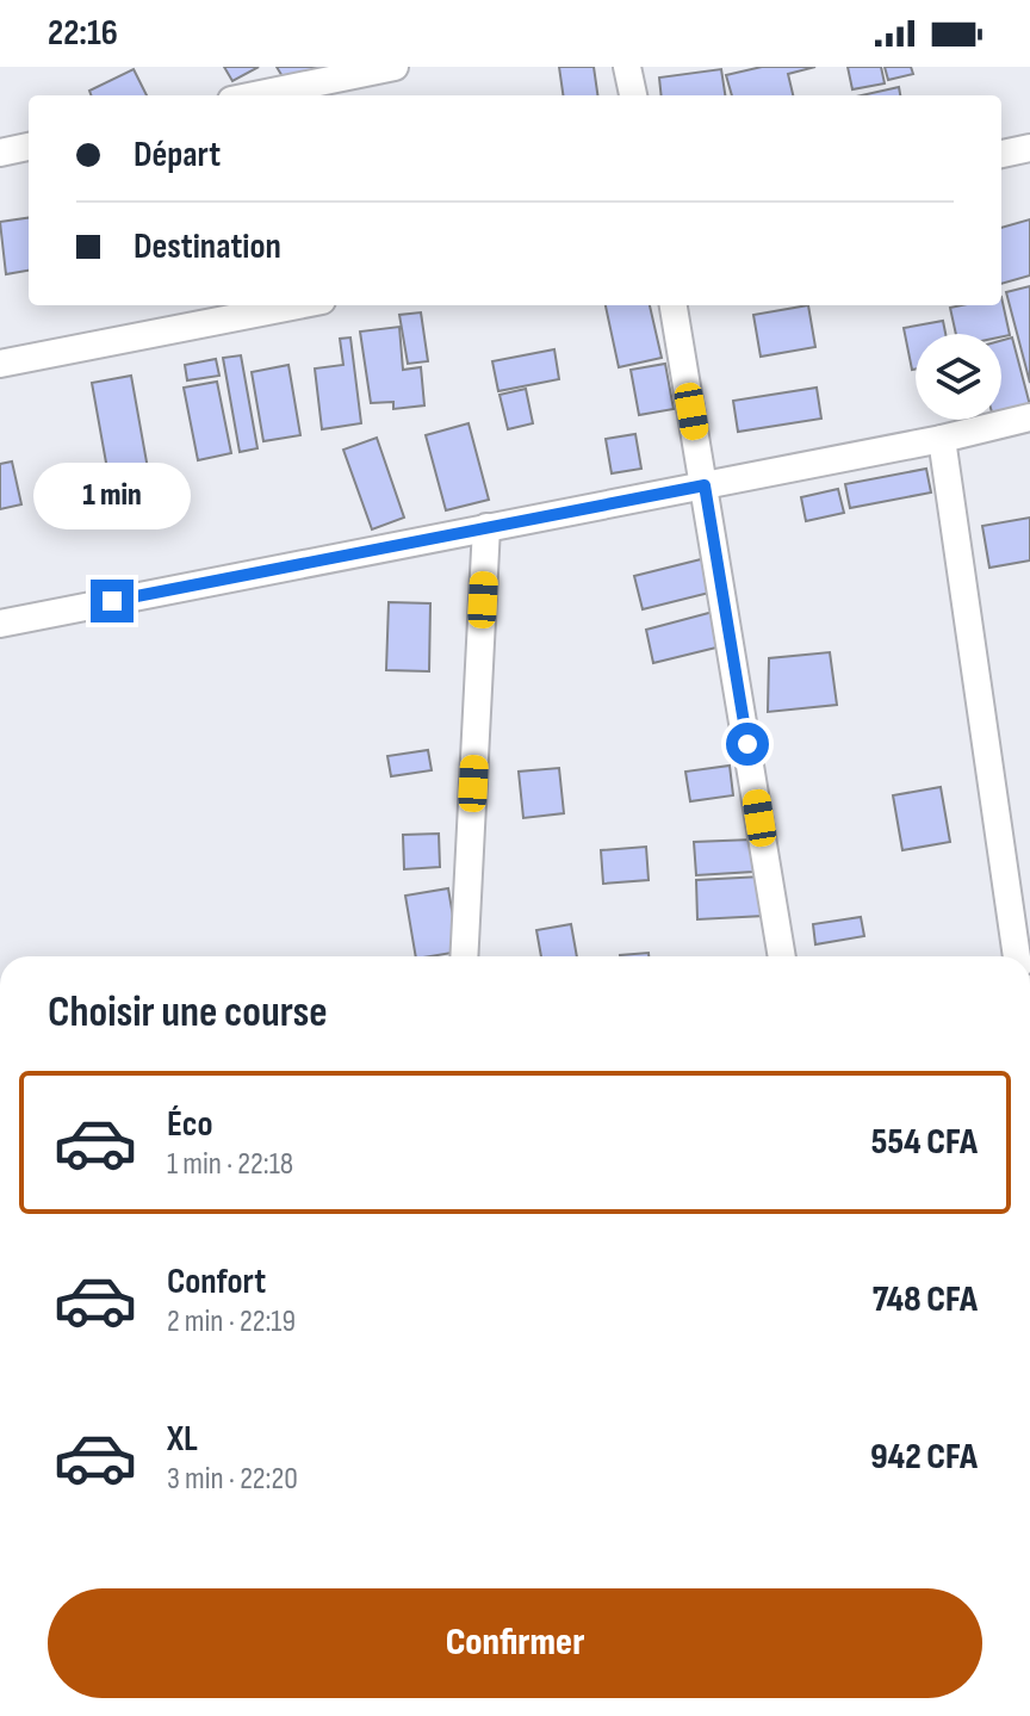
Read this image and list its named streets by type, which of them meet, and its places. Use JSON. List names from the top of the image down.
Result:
{
  "page": {
    "status": "22:16",
    "banner": ["Départ", "Destination"],
    "bubble": "1 min",
    "heading": "Choisir une course",
    "list": [
      {
        "name": "Éco",
        "note": "1 min · 22:18",
        "value": "554 CFA"
      },
      {
        "name": "Confort",
        "note": "2 min · 22:19",
        "value": "748 CFA"
      },
      {
        "name": "XL",
        "note": "3 min · 22:20",
        "value": "942 CFA"
      }
    ],
    "buttons": "Confirmer"
  }
}
